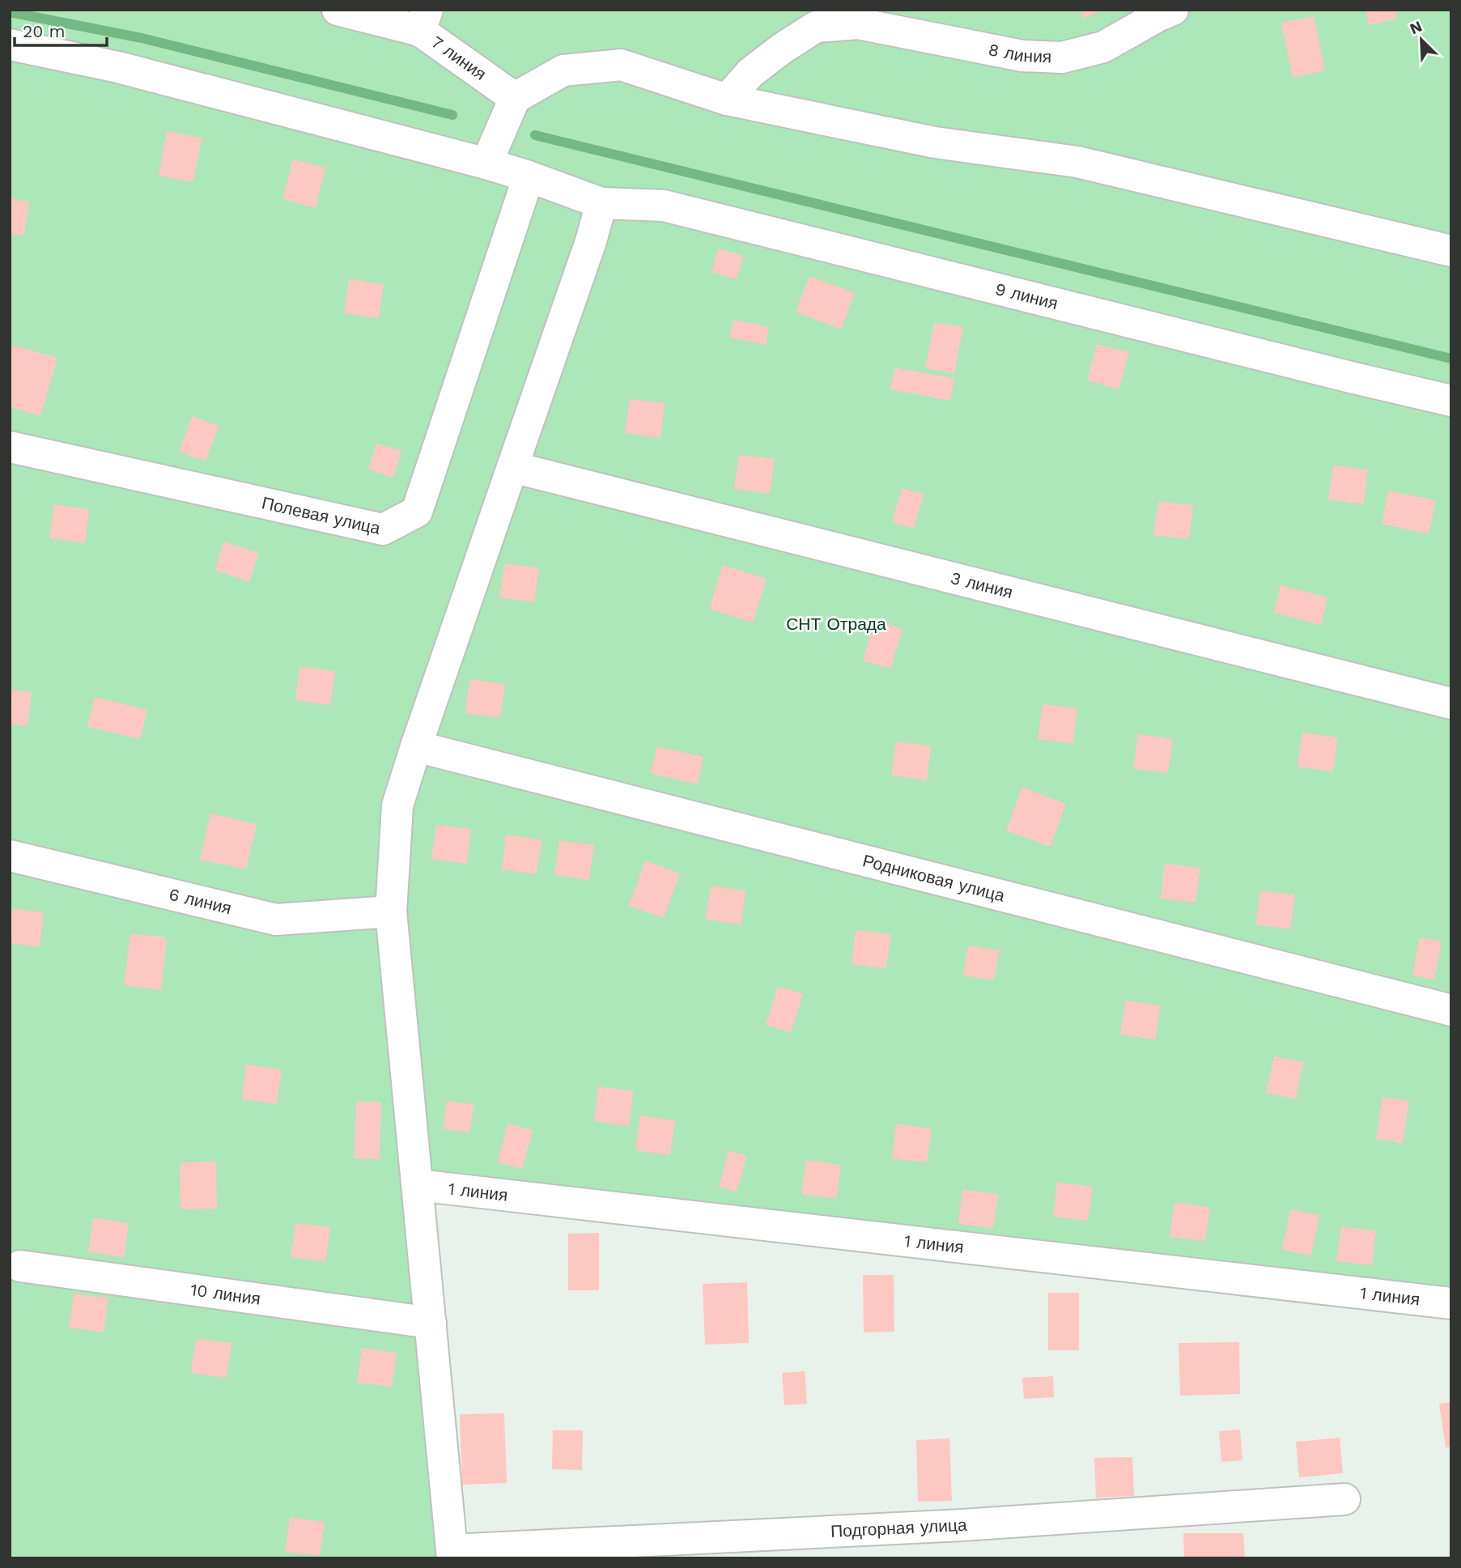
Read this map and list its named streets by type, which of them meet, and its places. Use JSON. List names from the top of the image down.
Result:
{
  "streets": {
    "street": [
      "8 линия",
      "7 линия",
      "9 линия",
      "Полевая улица",
      "3 линия",
      "Родниковая улица",
      "6 линия",
      "1 линия",
      "10 линия",
      "Подгорная улица"
    ]
  },
  "crossings": [
    ["9 линия", "Полевая улица"]
  ],
  "parks": ["СНТ Отрада"],
  "scale_bar": "20 m",
  "north": "top left"
}
